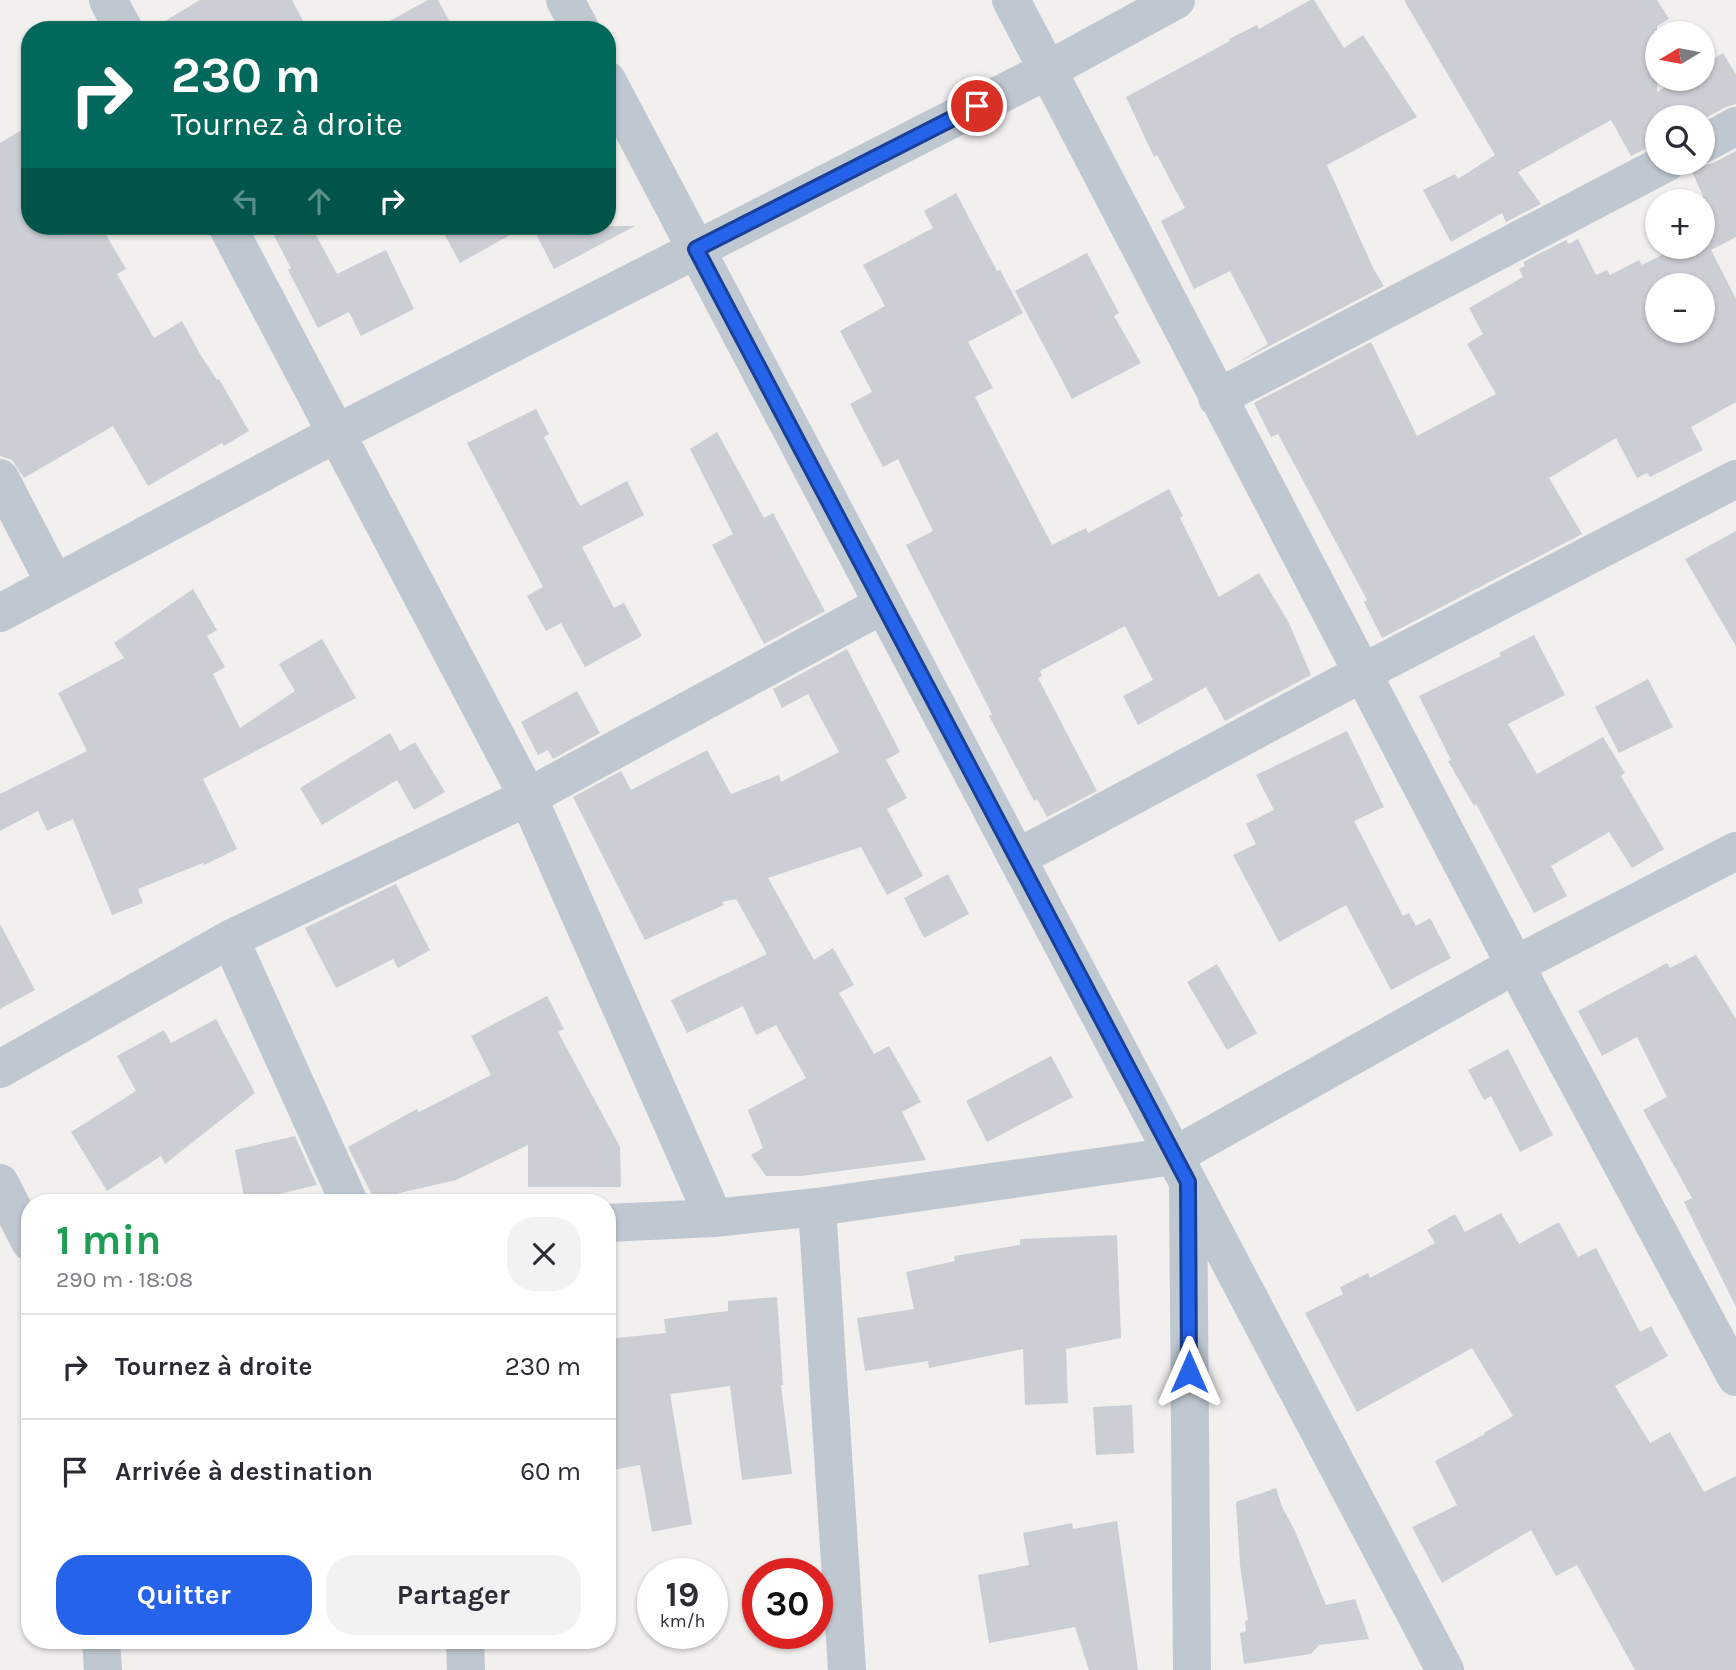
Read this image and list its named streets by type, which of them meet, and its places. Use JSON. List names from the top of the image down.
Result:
{
  "north": "left",
  "page": {
    "map_buttons": ["+", "−"],
    "turn": ["230 m", "Tournez à droite"],
    "heading": ["1 min", "290 m · 18:08"],
    "list": [
      {
        "name": "Tournez à droite",
        "value": "230 m"
      },
      {
        "name": "Arrivée à destination",
        "value": "60 m"
      }
    ],
    "buttons": ["Quitter", "Partager"],
    "speed": "19 km/h",
    "limit": "30"
  }
}
